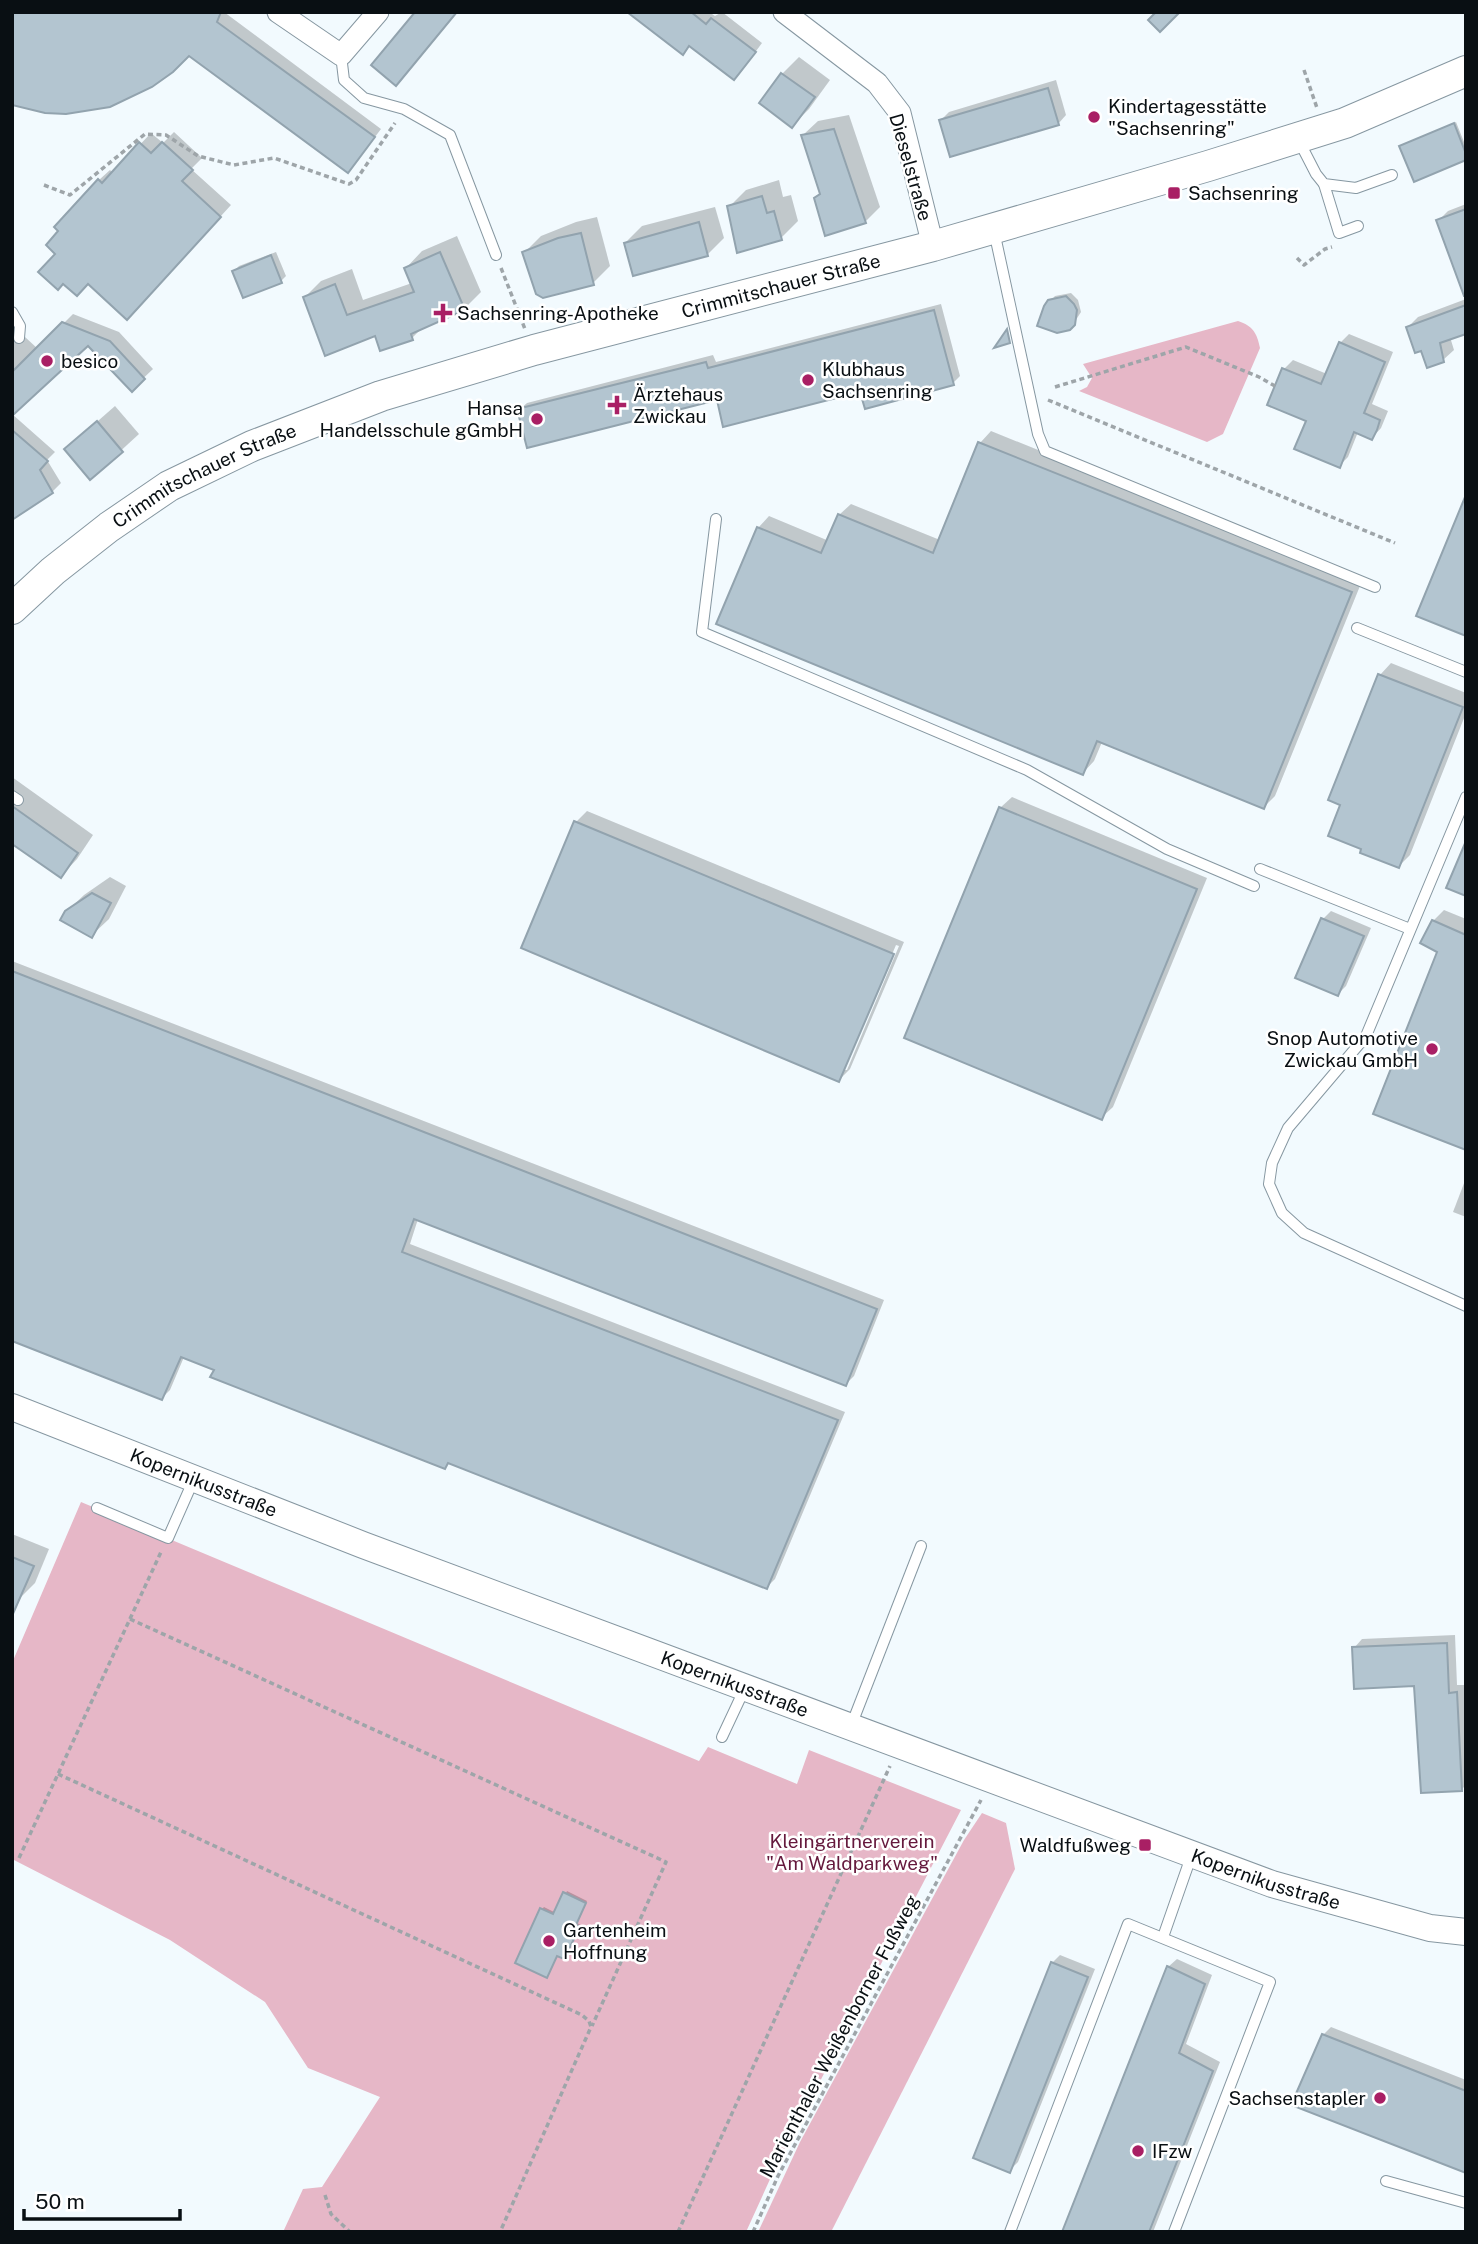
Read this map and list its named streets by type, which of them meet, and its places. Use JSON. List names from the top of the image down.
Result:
{
  "streets": {
    "main road": ["Crimmitschauer Straße"],
    "street": ["Dieselstraße", "Kopernikusstraße"],
    "path": ["Marienthaler Weißenborner Fußweg"]
  },
  "crossings": [
    ["Dieselstraße", "Crimmitschauer Straße"],
    ["Kopernikusstraße", "Marienthaler Weißenborner Fußweg"]
  ],
  "parks": ["Kleingärtnerverein \"Am Waldparkweg\""],
  "places": {
    "other": [
      "Kindertagesstätte \"Sachsenring\"",
      "besico",
      "Klubhaus Sachsenring",
      "Hansa Handelsschule gGmbH",
      "Snop Automotive Zwickau GmbH",
      "Gartenheim Hoffnung",
      "Sachsenstapler",
      "IFzw"
    ],
    "transit": ["Sachsenring", "Waldfußweg"],
    "health": ["Sachsenring-Apotheke", "Ärztehaus Zwickau"]
  },
  "scale_bar": "50 m"
}
